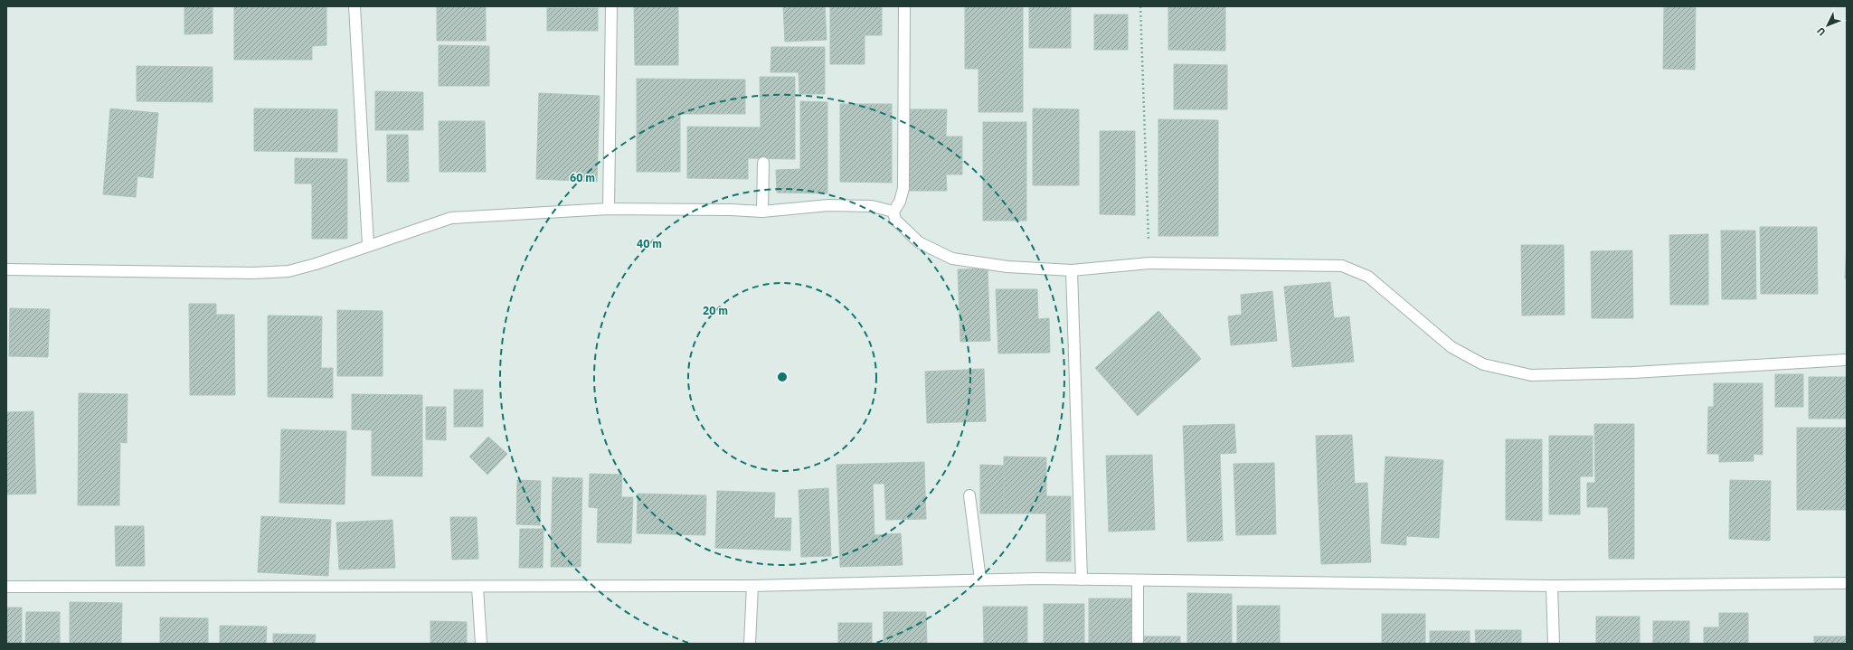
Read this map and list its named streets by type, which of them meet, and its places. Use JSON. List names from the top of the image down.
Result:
{
  "north": "bottom left",
  "rings": ["60 m", "40 m", "20 m"]
}
